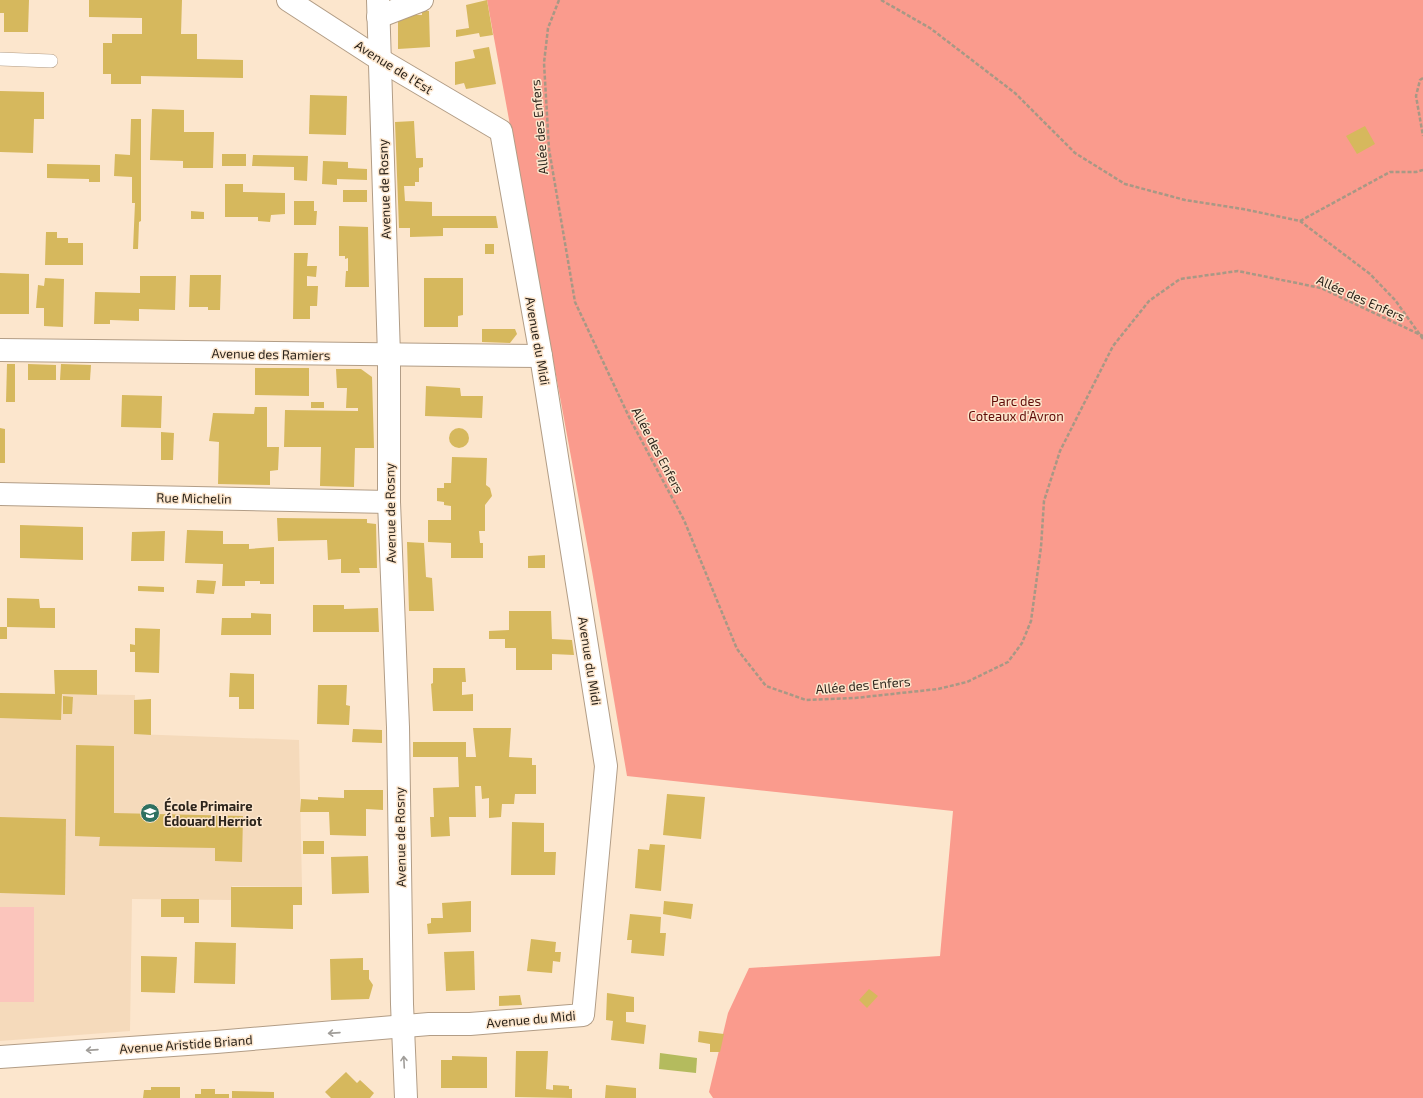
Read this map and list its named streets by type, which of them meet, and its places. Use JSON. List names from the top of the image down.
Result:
{
  "streets": {
    "street": [
      "Avenue de l'Est",
      "Avenue de Rosny",
      "Avenue du Midi",
      "Avenue des Ramiers",
      "Rue Michelin",
      "Avenue Aristide Briand"
    ],
    "path": ["Allée des Enfers"]
  },
  "crossings": [
    ["Avenue de l'Est", "Avenue de Rosny"],
    ["Avenue de l'Est", "Avenue du Midi"],
    ["Avenue de Rosny", "Avenue du Midi"],
    ["Avenue de Rosny", "Avenue des Ramiers"],
    ["Avenue de Rosny", "Rue Michelin"],
    ["Avenue de Rosny", "Avenue Aristide Briand"],
    ["Avenue du Midi", "Avenue des Ramiers"],
    ["Avenue du Midi", "Avenue Aristide Briand"]
  ],
  "one_way": ["Avenue Aristide Briand"],
  "parks": ["Parc des Coteaux d'Avron"],
  "places": {
    "school or university": ["École Primaire Édouard Herriot"]
  }
}
